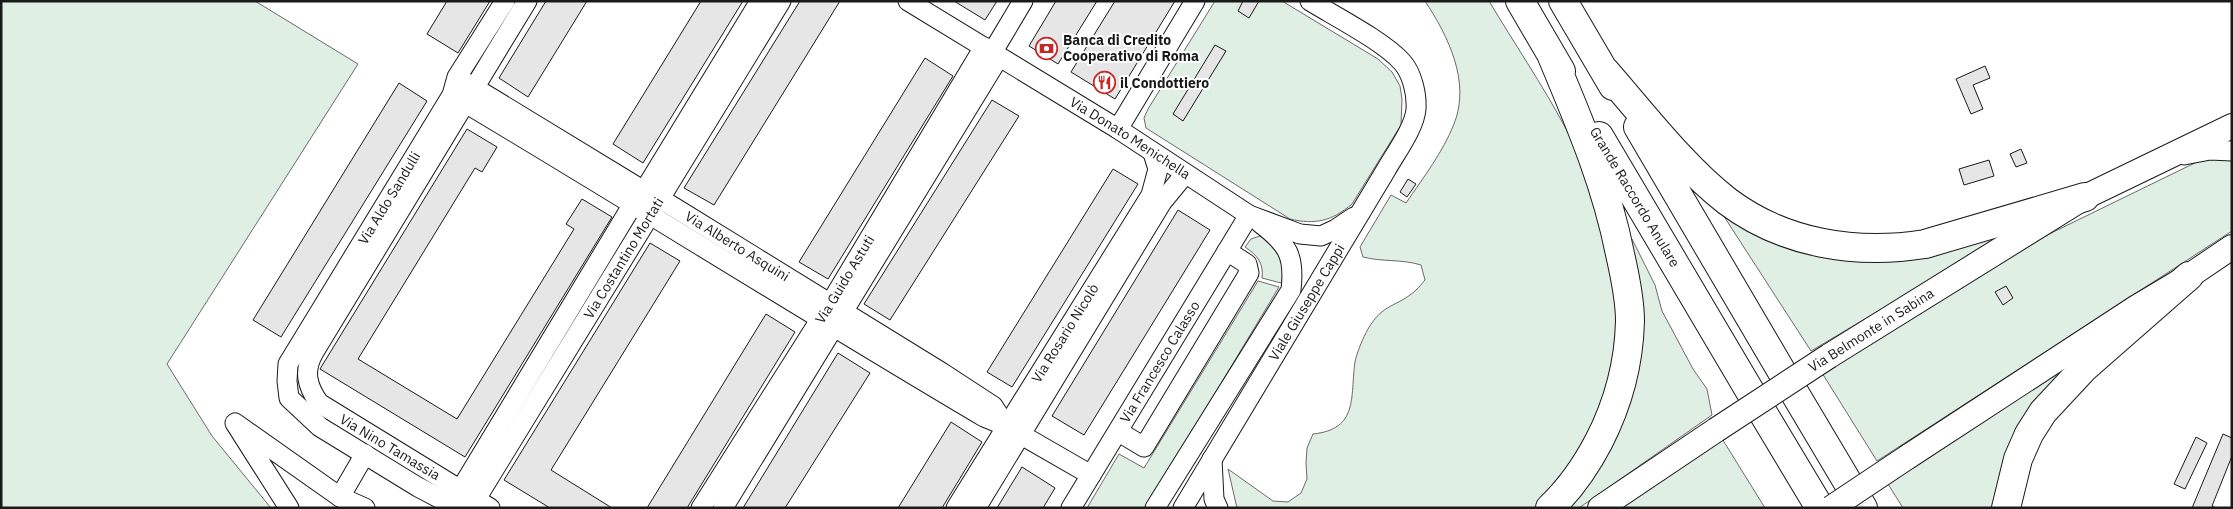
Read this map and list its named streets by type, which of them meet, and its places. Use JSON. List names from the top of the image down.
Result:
{
  "streets": {
    "highway": ["Grande Raccordo Anulare"],
    "main road": ["Via Belmonte in Sabina"],
    "street": [
      "Via Donato Menichella",
      "Via Aldo Sandulli",
      "Via Alberto Asquini",
      "Via Costantino Mortati",
      "Via Guido Astuti",
      "Viale Giuseppe Cappi",
      "Via Rosario Nicolò",
      "Via Francesco Calasso",
      "Via Nino Tamassia"
    ]
  },
  "crossings": [
    ["Via Donato Menichella", "Via Guido Astuti"],
    ["Via Donato Menichella", "Viale Giuseppe Cappi"],
    ["Via Donato Menichella", "Via Rosario Nicolò"],
    ["Via Donato Menichella", "Via Francesco Calasso"],
    ["Via Aldo Sandulli", "Via Alberto Asquini"],
    ["Via Aldo Sandulli", "Via Nino Tamassia"],
    ["Via Alberto Asquini", "Via Costantino Mortati"],
    ["Via Alberto Asquini", "Via Guido Astuti"],
    ["Via Alberto Asquini", "Via Rosario Nicolò"],
    ["Via Alberto Asquini", "Via Francesco Calasso"],
    ["Via Costantino Mortati", "Via Nino Tamassia"],
    ["Viale Giuseppe Cappi", "Via Francesco Calasso"]
  ],
  "places": {
    "bank": ["Banca di Credito Cooperativo di Roma"],
    "restaurant": ["il Condottiero"]
  }
}
